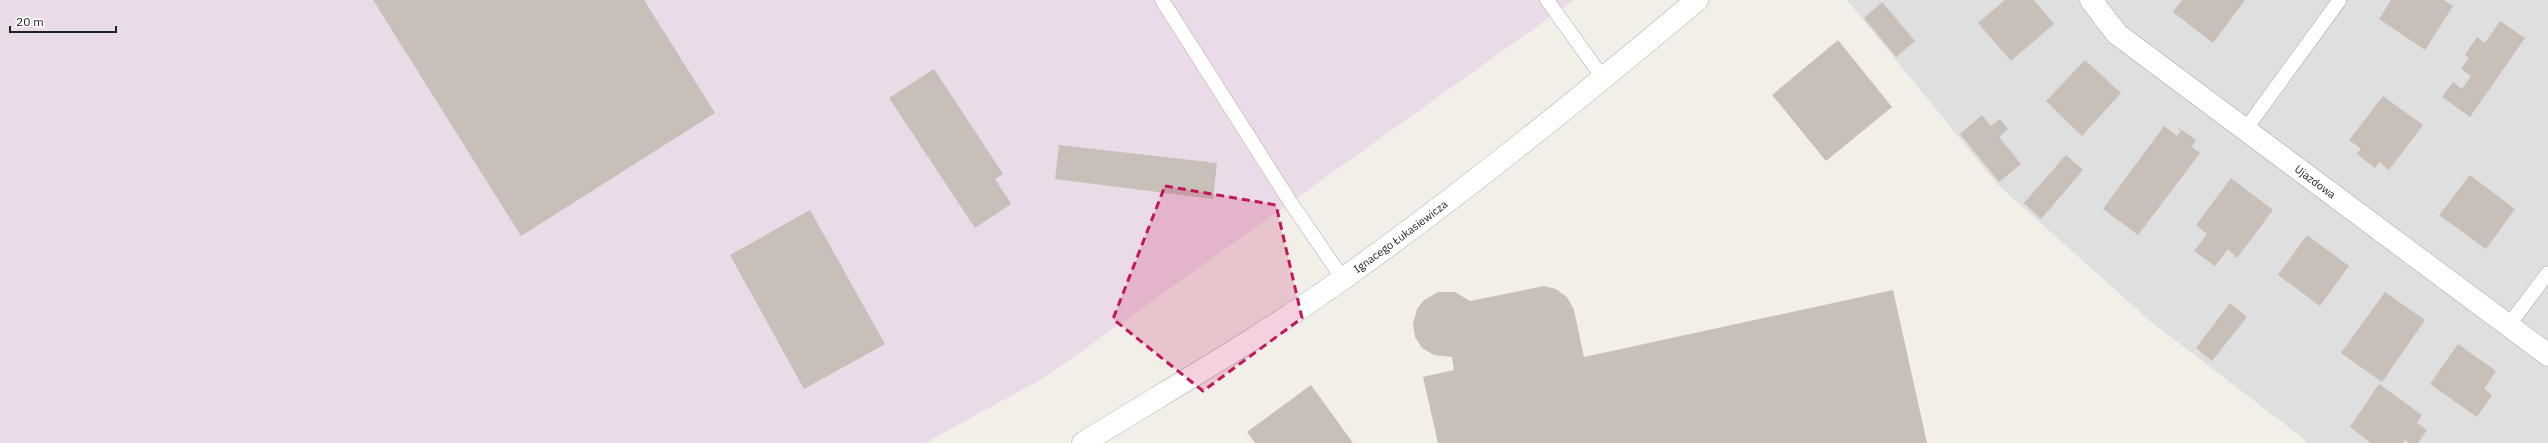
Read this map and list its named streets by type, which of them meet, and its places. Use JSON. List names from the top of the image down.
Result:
{
  "streets": {
    "street": ["Ujazdowa", "Ignacego Łukasiewicza"]
  },
  "scale_bar": "20 m"
}
